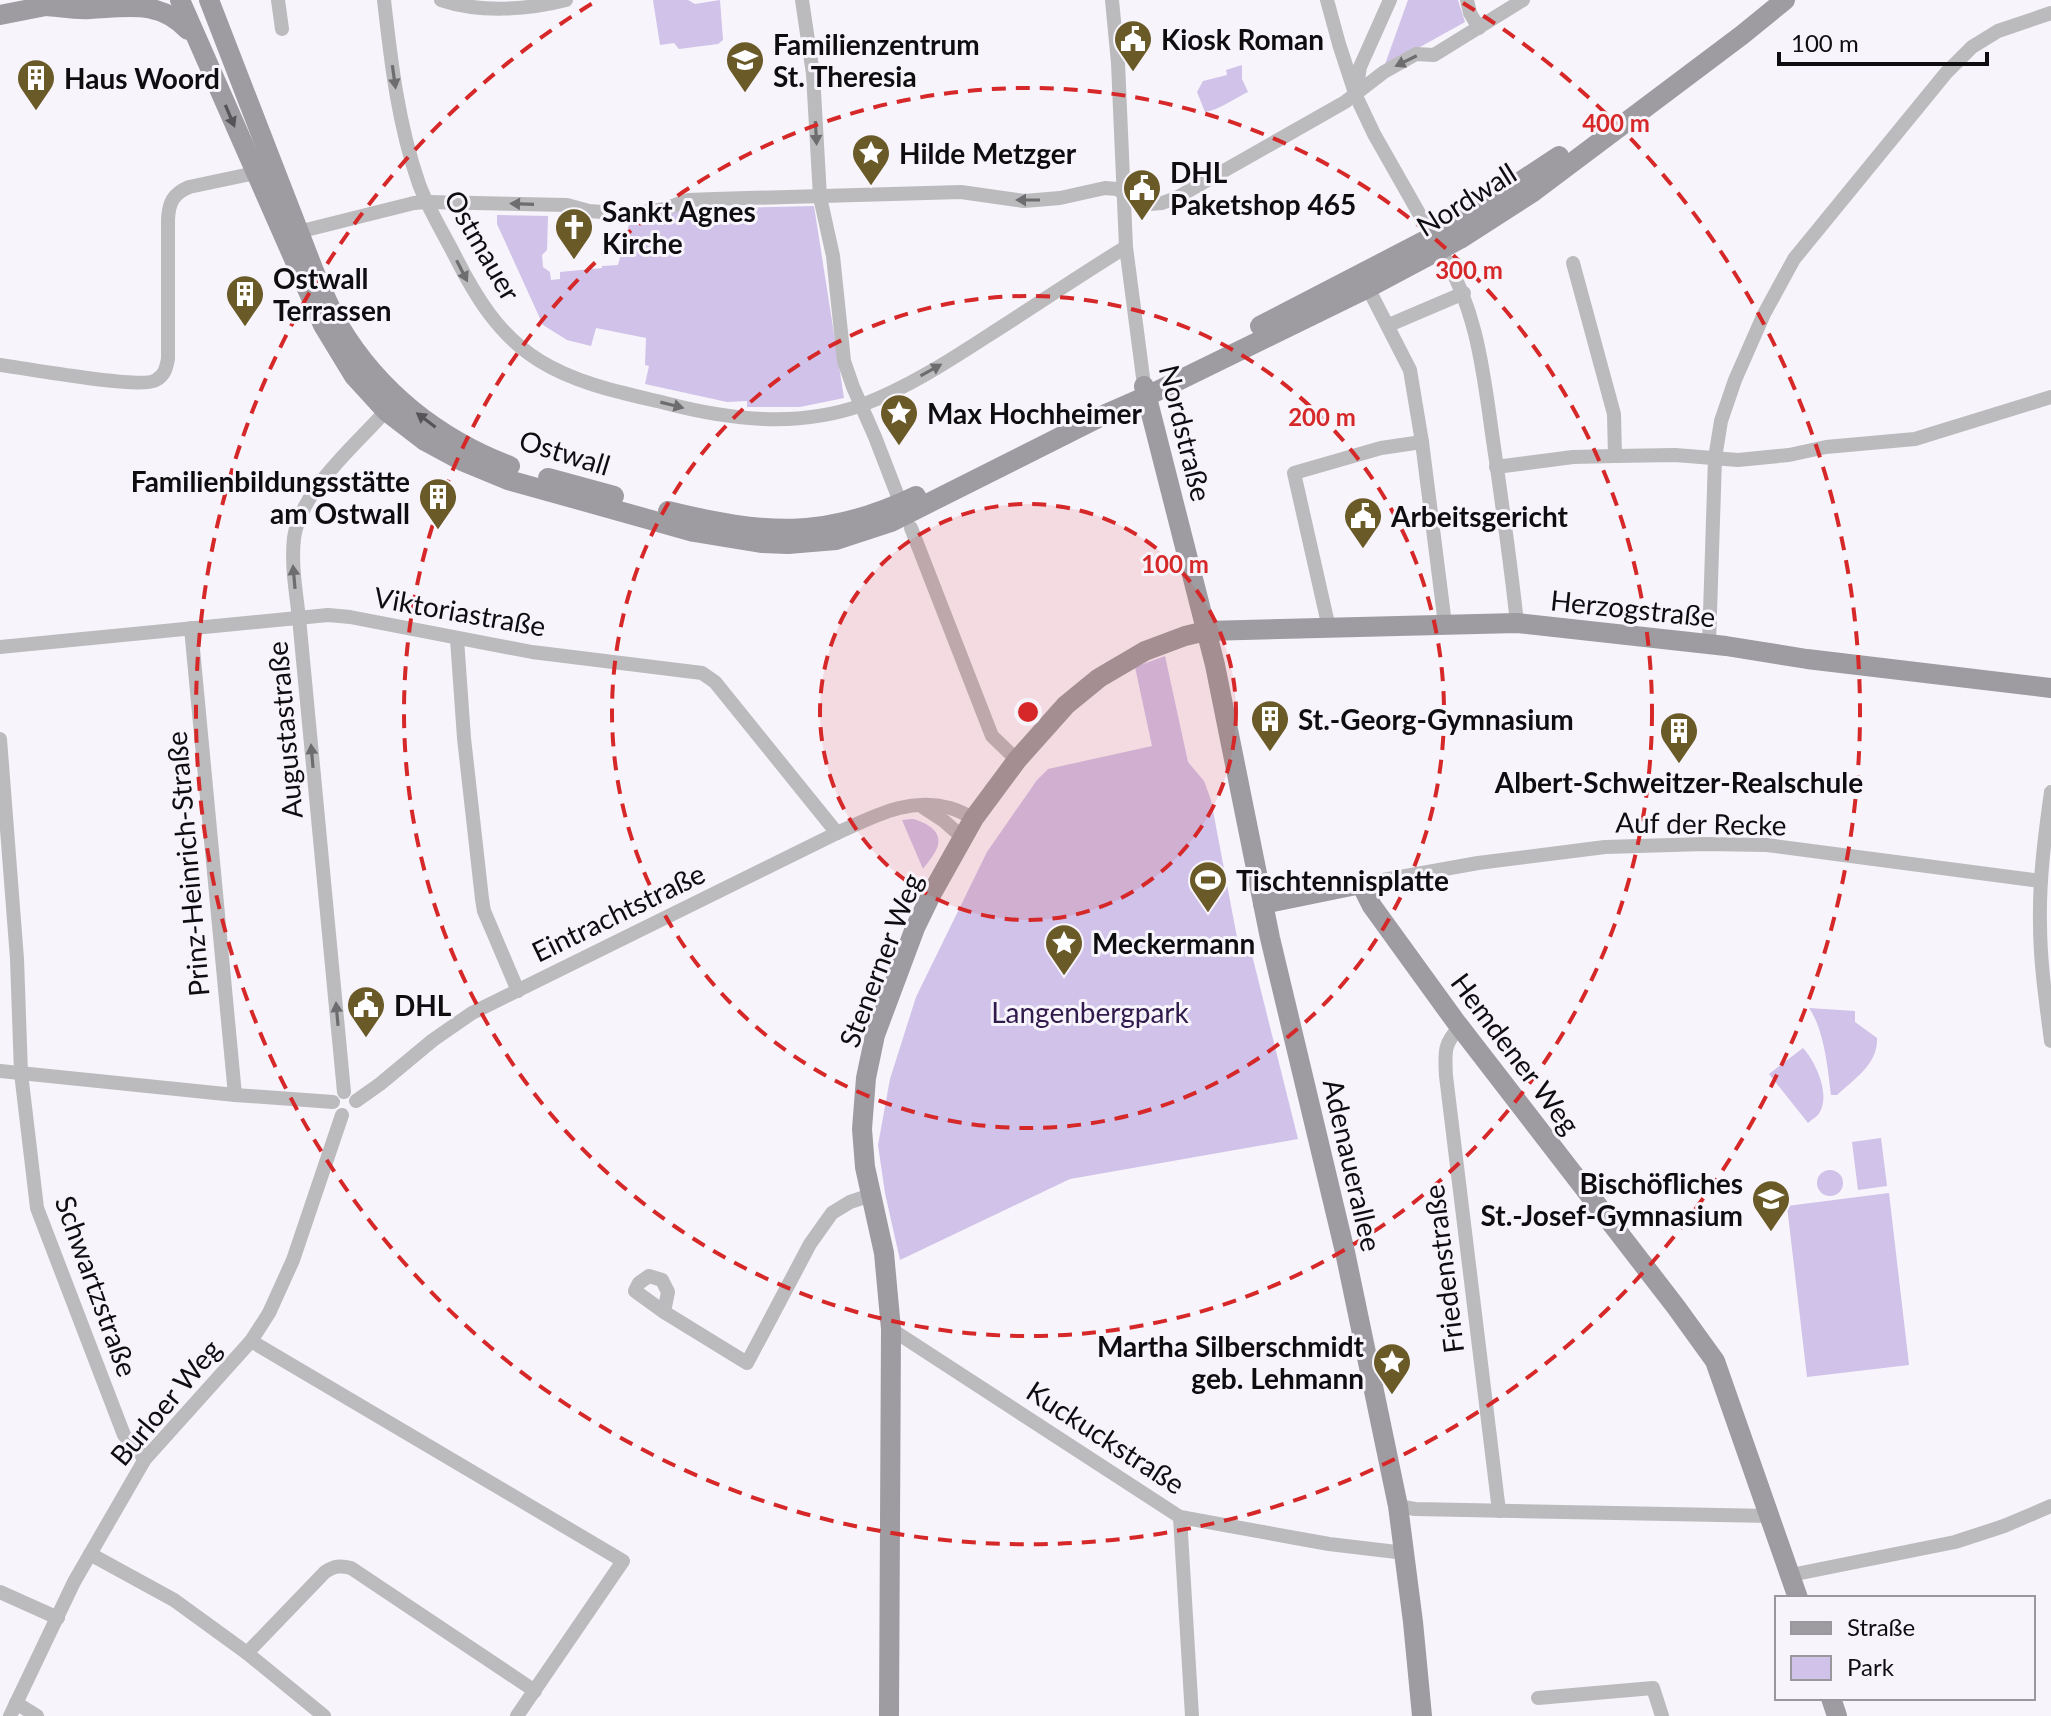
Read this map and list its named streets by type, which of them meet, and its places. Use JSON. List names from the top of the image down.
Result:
{
  "streets": {
    "main road": [
      "Nordwall",
      "Nordstraße",
      "Ostwall",
      "Herzogstraße",
      "Stenerner Weg",
      "Hemdener Weg",
      "Adenauerallee"
    ],
    "street": [
      "Ostmauer",
      "Viktoriastraße",
      "Augustastraße",
      "Auf der Recke",
      "Prinz-Heinrich-Straße",
      "Eintrachtstraße",
      "Friedenstraße",
      "Schwartzstraße",
      "Burloer Weg",
      "Kuckuckstraße"
    ]
  },
  "crossings": [
    ["Nordwall", "Nordstraße"],
    ["Nordwall", "Ostwall"],
    ["Ostmauer", "Nordstraße"],
    ["Nordstraße", "Ostwall"],
    ["Nordstraße", "Herzogstraße"],
    ["Nordstraße", "Stenerner Weg"],
    ["Nordstraße", "Adenauerallee"],
    ["Ostwall", "Augustastraße"],
    ["Herzogstraße", "Stenerner Weg"],
    ["Herzogstraße", "Adenauerallee"],
    ["Viktoriastraße", "Augustastraße"],
    ["Viktoriastraße", "Prinz-Heinrich-Straße"],
    ["Viktoriastraße", "Eintrachtstraße"],
    ["Augustastraße", "Eintrachtstraße"],
    ["Augustastraße", "Burloer Weg"],
    ["Auf der Recke", "Hemdener Weg"],
    ["Eintrachtstraße", "Stenerner Weg"],
    ["Eintrachtstraße", "Burloer Weg"],
    ["Stenerner Weg", "Adenauerallee"],
    ["Stenerner Weg", "Kuckuckstraße"],
    ["Hemdener Weg", "Friedenstraße"],
    ["Adenauerallee", "Kuckuckstraße"],
    ["Schwartzstraße", "Burloer Weg"]
  ],
  "one_way": ["Augustastraße"],
  "parks": ["Langenbergpark"],
  "places": {
    "public building": [
      "Kiosk Roman",
      "DHL Paketshop 465",
      "Arbeitsgericht",
      "DHL"
    ],
    "school or university": ["Familienzentrum St. Theresia", "Bischöfliches St.-Josef-Gymnasium"],
    "building": [
      "Haus Woord",
      "Ostwall Terrassen",
      "Familienbildungsstätte am Ostwall",
      "St.-Georg-Gymnasium",
      "Albert-Schweitzer-Realschule"
    ],
    "place": [
      "Hilde Metzger",
      "Max Hochheimer",
      "Meckermann",
      "Martha Silberschmidt geb. Lehmann"
    ],
    "church": ["Sankt Agnes Kirche"],
    "sports": ["Tischtennisplatte"]
  },
  "legend": ["Straße", "Park"],
  "scale_bar": "100 m",
  "rings": [
    "400 m",
    "300 m",
    "200 m",
    "100 m"
  ]
}
